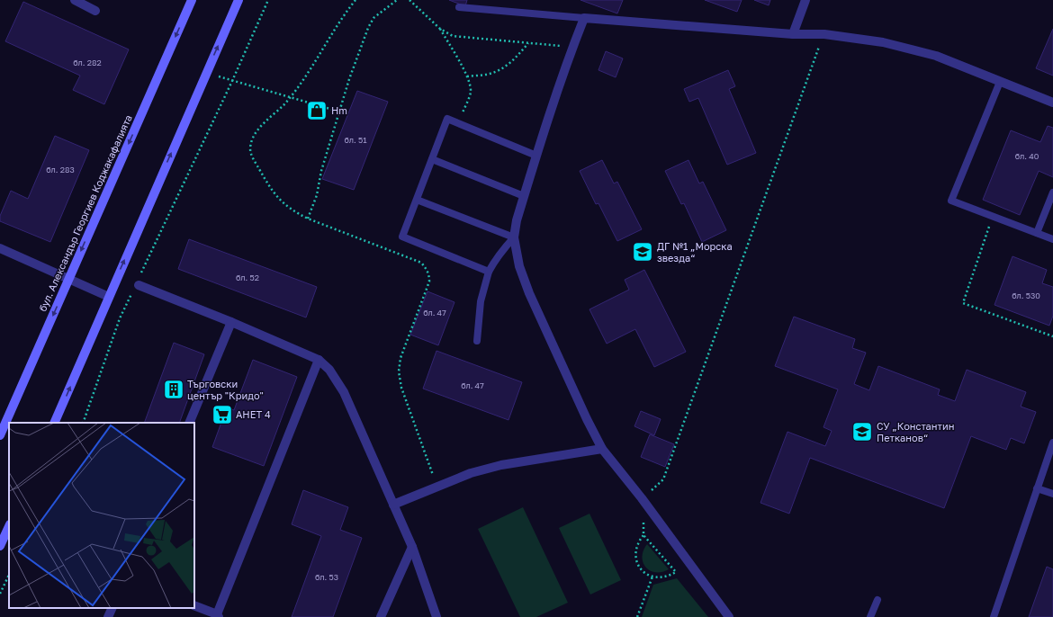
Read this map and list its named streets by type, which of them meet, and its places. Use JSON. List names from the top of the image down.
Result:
{
  "streets": {
    "main road": ["бул. Александър Георгиев Коджакафалията"]
  },
  "places": {
    "shop": ["Hm"],
    "school or university": ["ДГ №1 „Морска звезда“", "СУ „Константин Петканов“"],
    "building": ["Търговски център \"Кридо\""],
    "supermarket": ["АНЕТ 4"]
  },
  "house_numbers": [
    "бл. 282",
    "бл. 51",
    "бл. 40",
    "бл. 283",
    "бл. 52",
    "бл. 530",
    "бл. 47",
    "бл. 47",
    "бл. 53"
  ]
}
